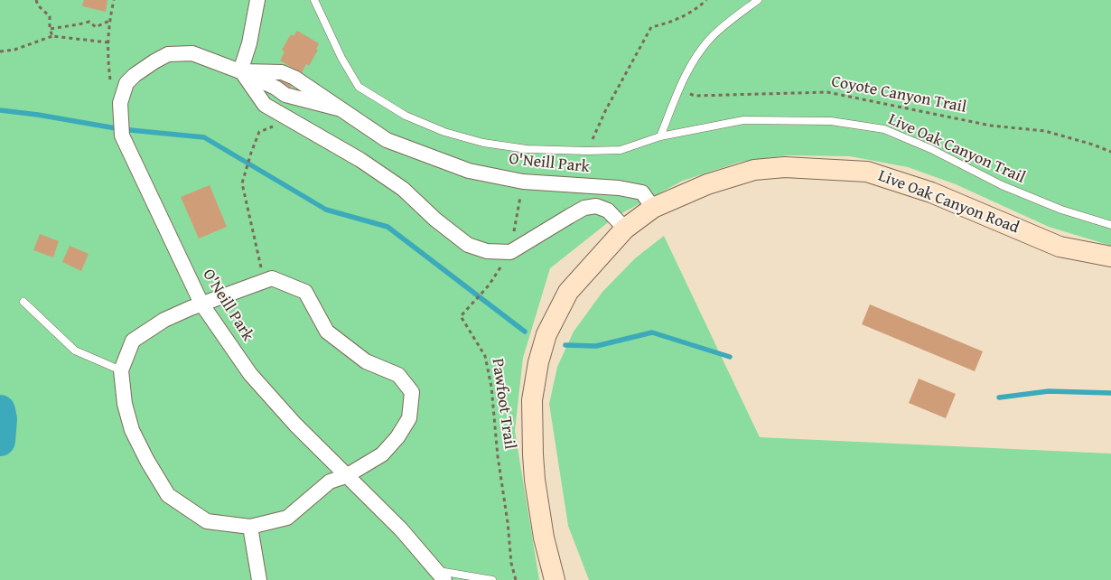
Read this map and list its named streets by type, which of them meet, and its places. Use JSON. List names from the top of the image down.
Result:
{
  "streets": {
    "main road": ["Live Oak Canyon Road"],
    "street": ["O'Neill Park"],
    "lane": ["Live Oak Canyon Trail"],
    "path": ["Coyote Canyon Trail", "Pawfoot Trail"]
  },
  "crossings": [
    ["O'Neill Park", "Live Oak Canyon Road"]
  ]
}
